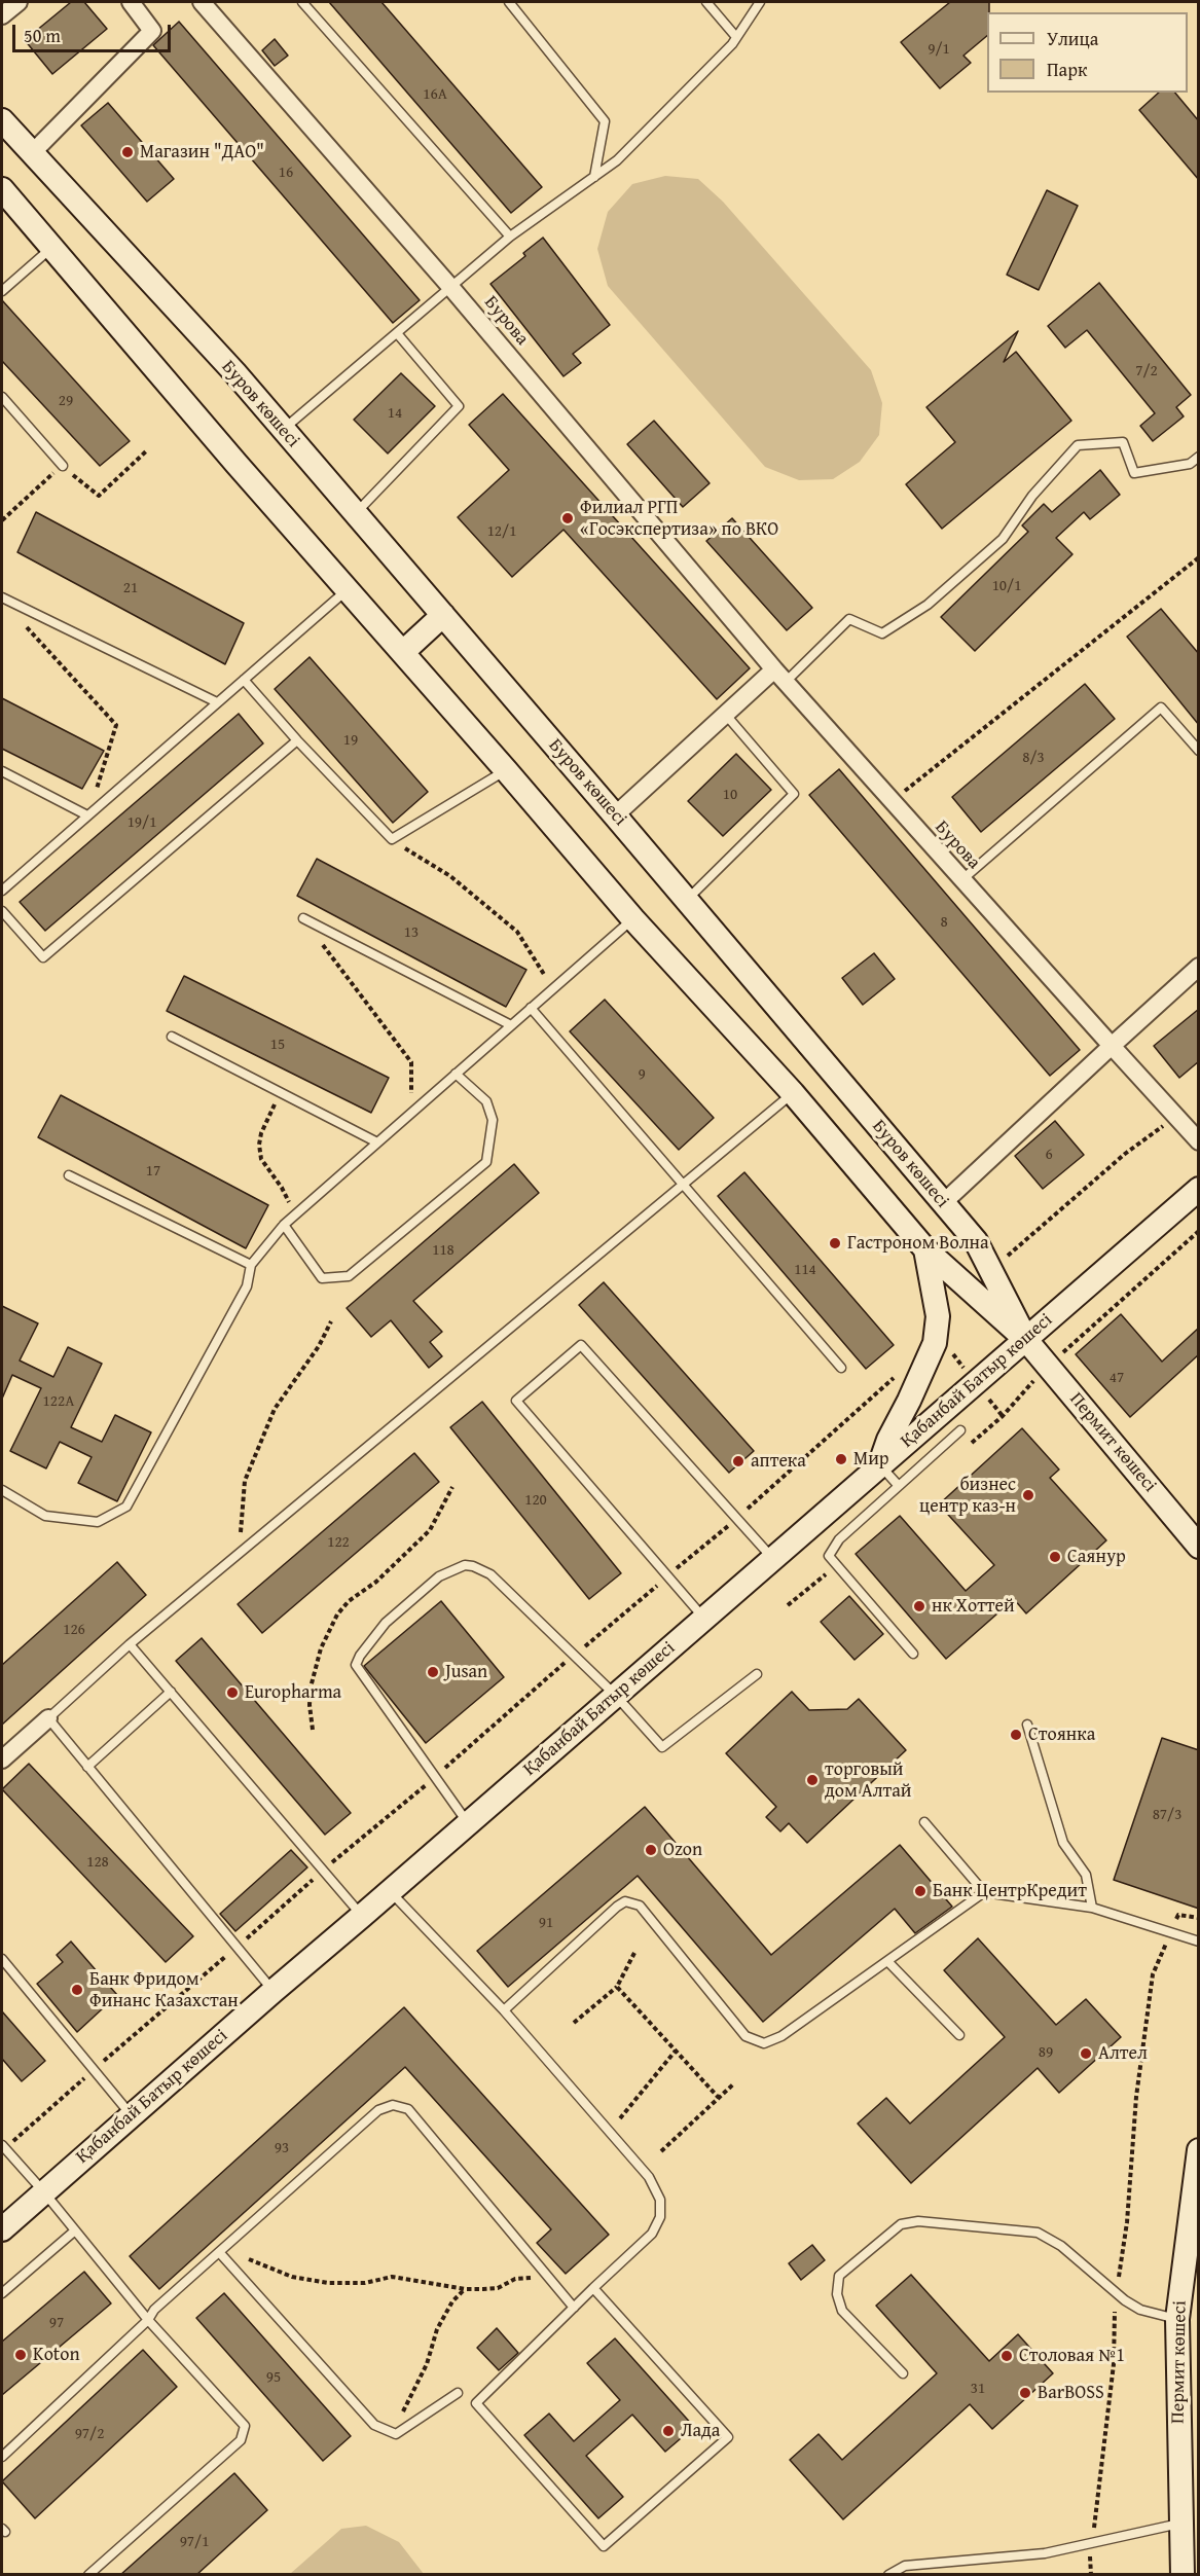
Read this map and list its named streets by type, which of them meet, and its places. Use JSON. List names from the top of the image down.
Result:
{
  "streets": {
    "main road": ["Буров көшесі", "Қабанбай Батыр көшесі", "Пермит көшесі"],
    "street": ["Бурова"]
  },
  "crossings": [
    ["Буров көшесі", "Қабанбай Батыр көшесі"],
    ["Буров көшесі", "Пермит көшесі"],
    ["Қабанбай Батыр көшесі", "Пермит көшесі"]
  ],
  "places": [
    "Магазин \"ДАО\"",
    "Филиал РГП «Госэкспертиза» по ВКО",
    "Гастроном Волна",
    "Мир",
    "аптека",
    "бизнес центр каз-н",
    "Саянур",
    "нк Хоттей",
    "Jusan",
    "Europharma",
    "Стоянка",
    "торговый дом Алтай",
    "Ozon",
    "Банк ЦентрКредит",
    "Банк Фридом Финанс Казахстан",
    "Алтел",
    "Koton",
    "Столовая №1",
    "BarBOSS",
    "Лада"
  ],
  "house_numbers": [
    "9/1",
    "16А",
    "16",
    "7/2",
    "29",
    "14",
    "12/1",
    "10/1",
    "21",
    "19",
    "8/3",
    "10",
    "19/1",
    "8",
    "13",
    "15",
    "9",
    "6",
    "17",
    "118",
    "114",
    "47",
    "122А",
    "120",
    "122",
    "126",
    "87/3",
    "128",
    "91",
    "89",
    "93",
    "97",
    "95",
    "31",
    "97/2",
    "97/1"
  ],
  "legend": ["Улица", "Парк"],
  "scale_bar": "50 m"
}
